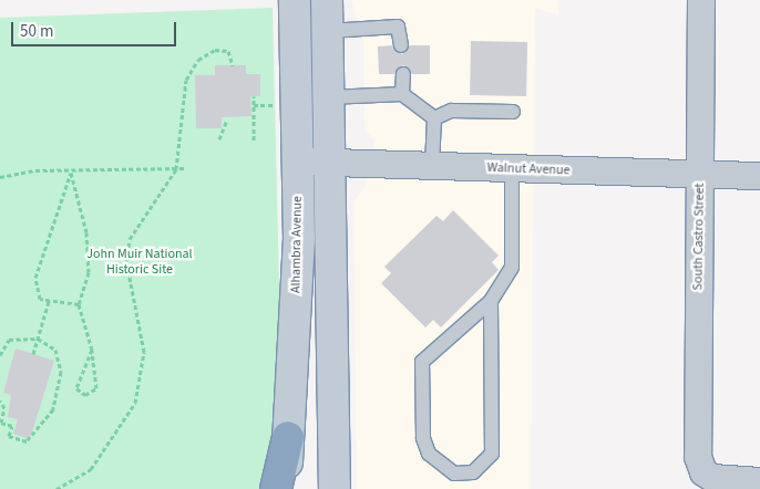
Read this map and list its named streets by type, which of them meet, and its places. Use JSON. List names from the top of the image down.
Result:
{
  "streets": {
    "main road": ["Alhambra Avenue"],
    "street": ["Walnut Avenue", "South Castro Street"]
  },
  "crossings": [
    ["Walnut Avenue", "South Castro Street"],
    ["Walnut Avenue", "Alhambra Avenue"]
  ],
  "parks": ["John Muir National Historic Site"],
  "scale_bar": "50 m"
}
